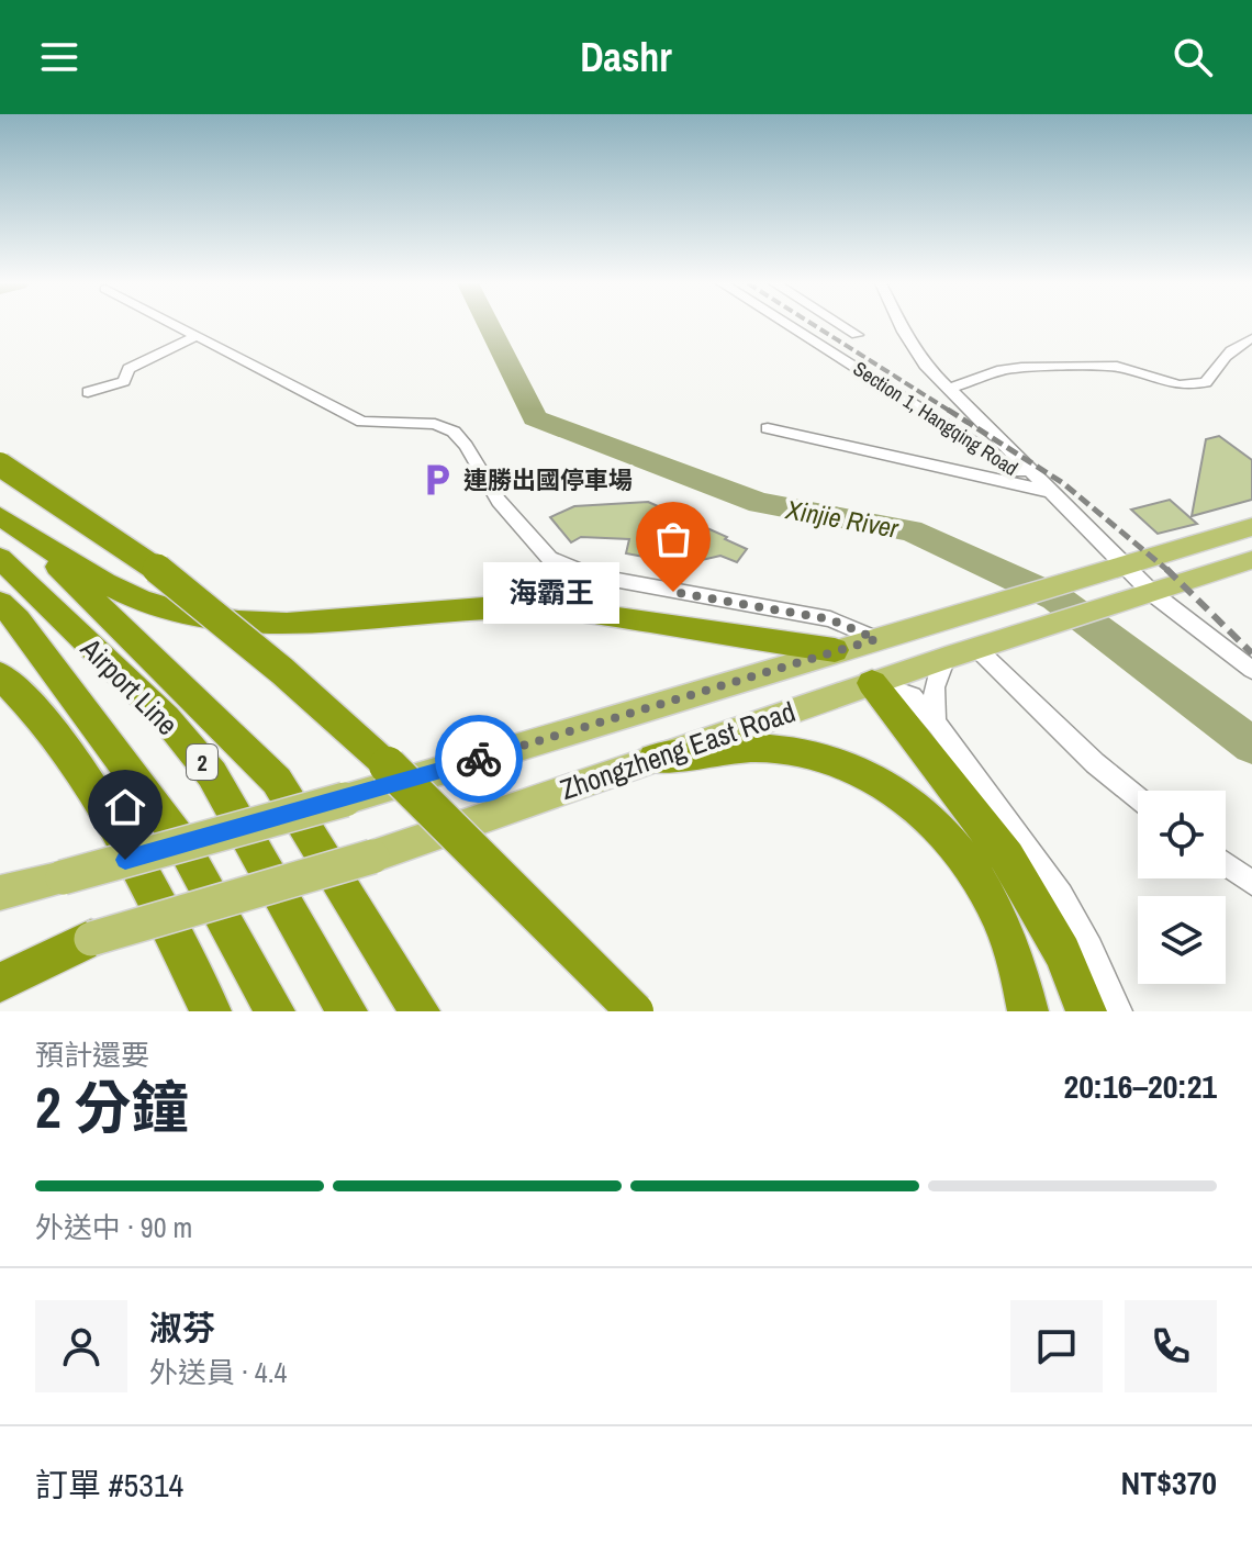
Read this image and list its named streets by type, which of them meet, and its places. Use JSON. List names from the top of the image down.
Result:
{
  "streets": {
    "highway": ["Airport Line", "2"],
    "main road": ["Zhongzheng East Road"],
    "street": ["Section 1, Hangqing Road"]
  },
  "water": ["Xinjie River"],
  "places": {
    "parking": ["連勝出國停車場"],
    "other": ["海霸王"]
  },
  "page": {
    "header": "Dashr",
    "bubble": "海霸王",
    "heading": ["2 分鐘", "預計還要", "20:16–20:21"],
    "panel": [
      "淑芬",
      "外送員 · 4.4",
      "訂單 #5314",
      "NT$370"
    ],
    "bar": "外送中 · 90 m"
  }
}
